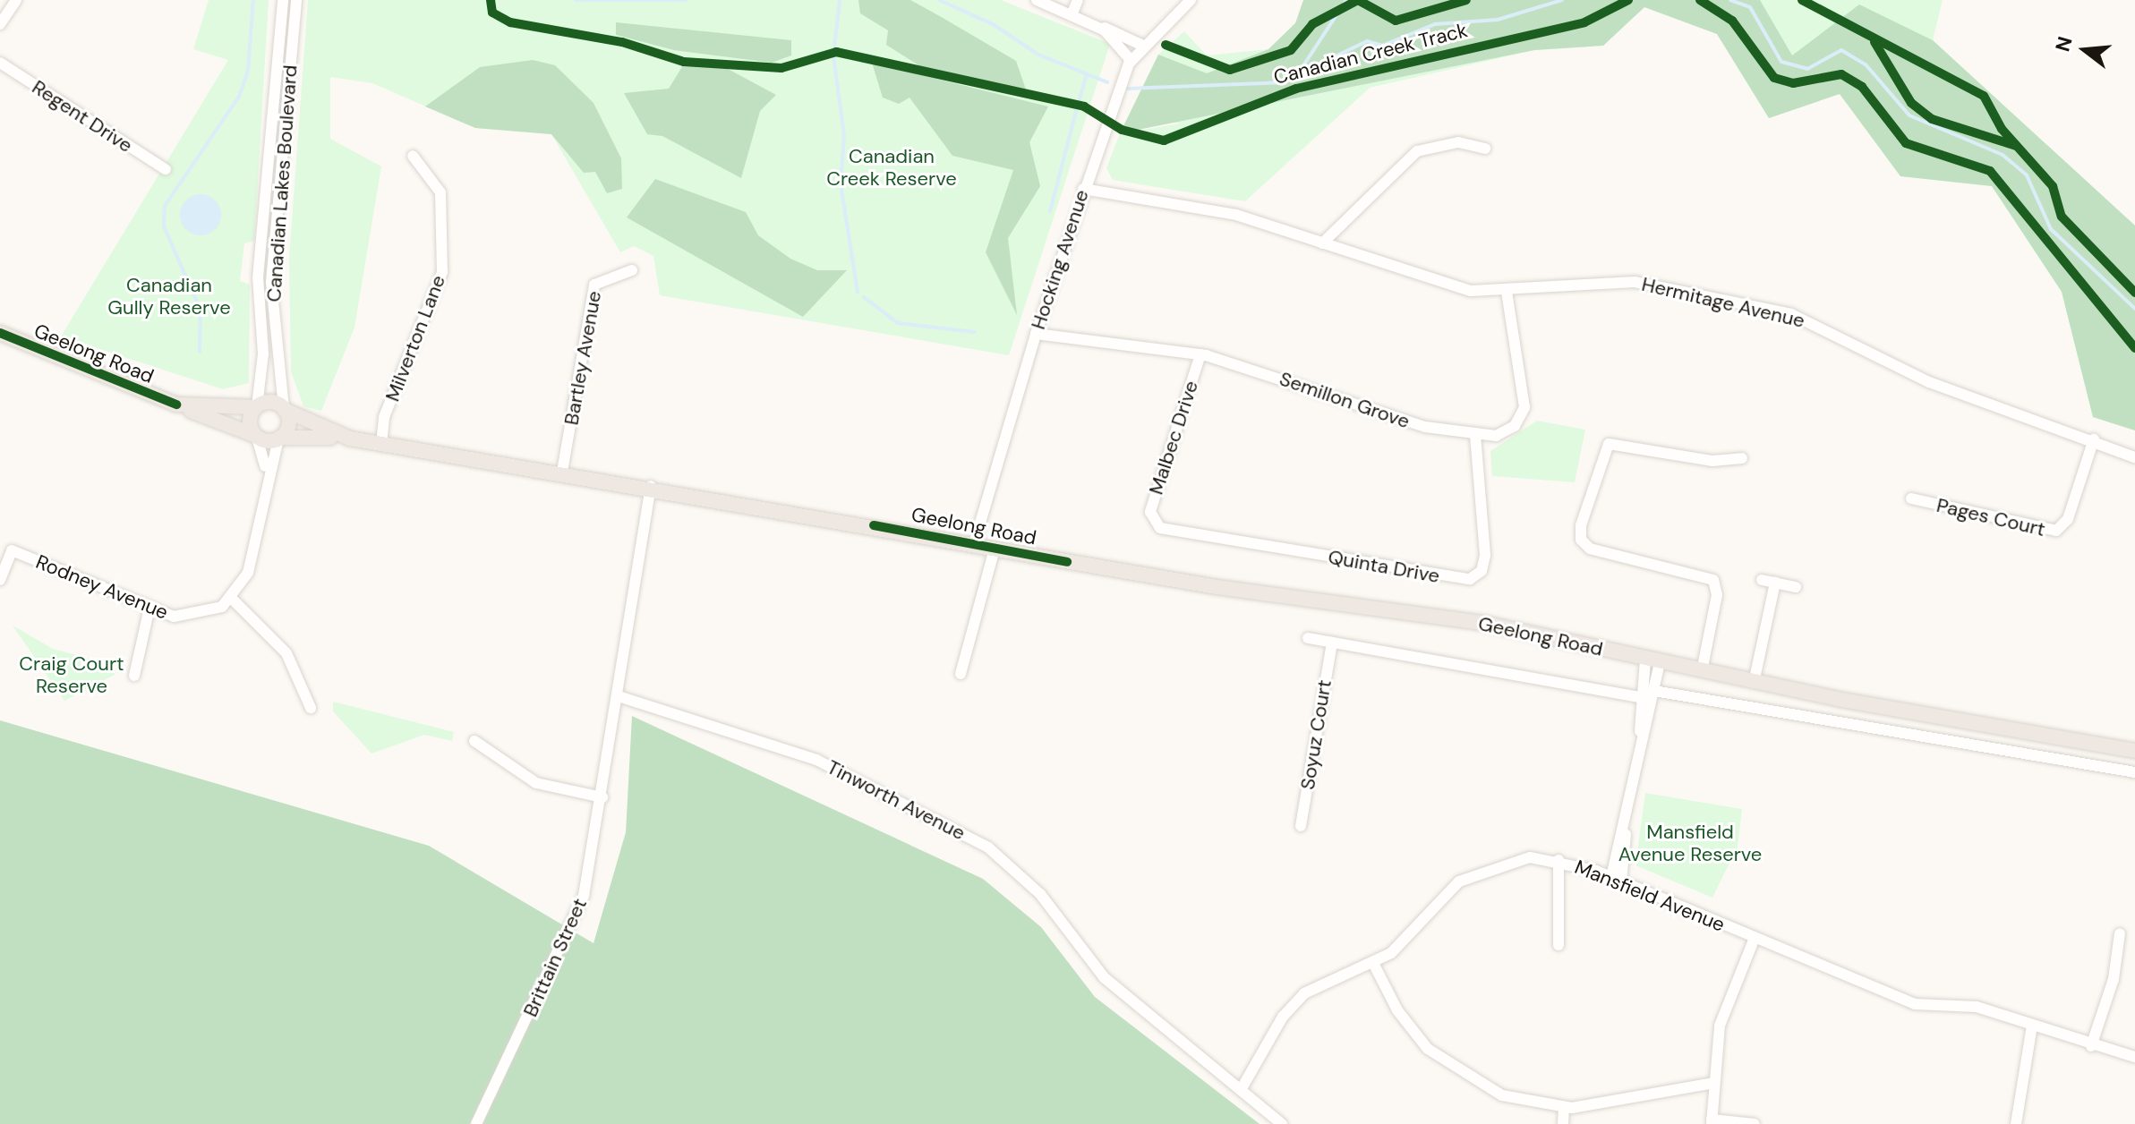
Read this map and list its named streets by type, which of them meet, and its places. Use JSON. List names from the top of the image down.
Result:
{
  "streets": {
    "main road": ["Geelong Road"],
    "street": [
      "Regent Drive",
      "Canadian Lakes Boulevard",
      "Hocking Avenue",
      "Hermitage Avenue",
      "Milverton Lane",
      "Bartley Avenue",
      "Semillon Grove",
      "Malbec Drive",
      "Pages Court",
      "Quinta Drive",
      "Rodney Avenue",
      "Soyuz Court",
      "Tinworth Avenue",
      "Mansfield Avenue",
      "Brittain Street"
    ],
    "cycle path": ["Canadian Creek Track"]
  },
  "crossings": [
    ["Canadian Lakes Boulevard", "Geelong Road"],
    ["Hocking Avenue", "Hermitage Avenue"],
    ["Hocking Avenue", "Geelong Road"],
    ["Hocking Avenue", "Semillon Grove"],
    ["Hermitage Avenue", "Semillon Grove"],
    ["Hermitage Avenue", "Pages Court"],
    ["Milverton Lane", "Geelong Road"],
    ["Geelong Road", "Bartley Avenue"],
    ["Geelong Road", "Soyuz Court"],
    ["Semillon Grove", "Malbec Drive"],
    ["Semillon Grove", "Quinta Drive"],
    ["Malbec Drive", "Quinta Drive"],
    ["Tinworth Avenue", "Mansfield Avenue"],
    ["Tinworth Avenue", "Brittain Street"]
  ],
  "parks": [
    "Canadian Creek Reserve",
    "Canadian Gully Reserve",
    "Craig Court Reserve",
    "Mansfield Avenue Reserve"
  ],
  "north": "left"
}
